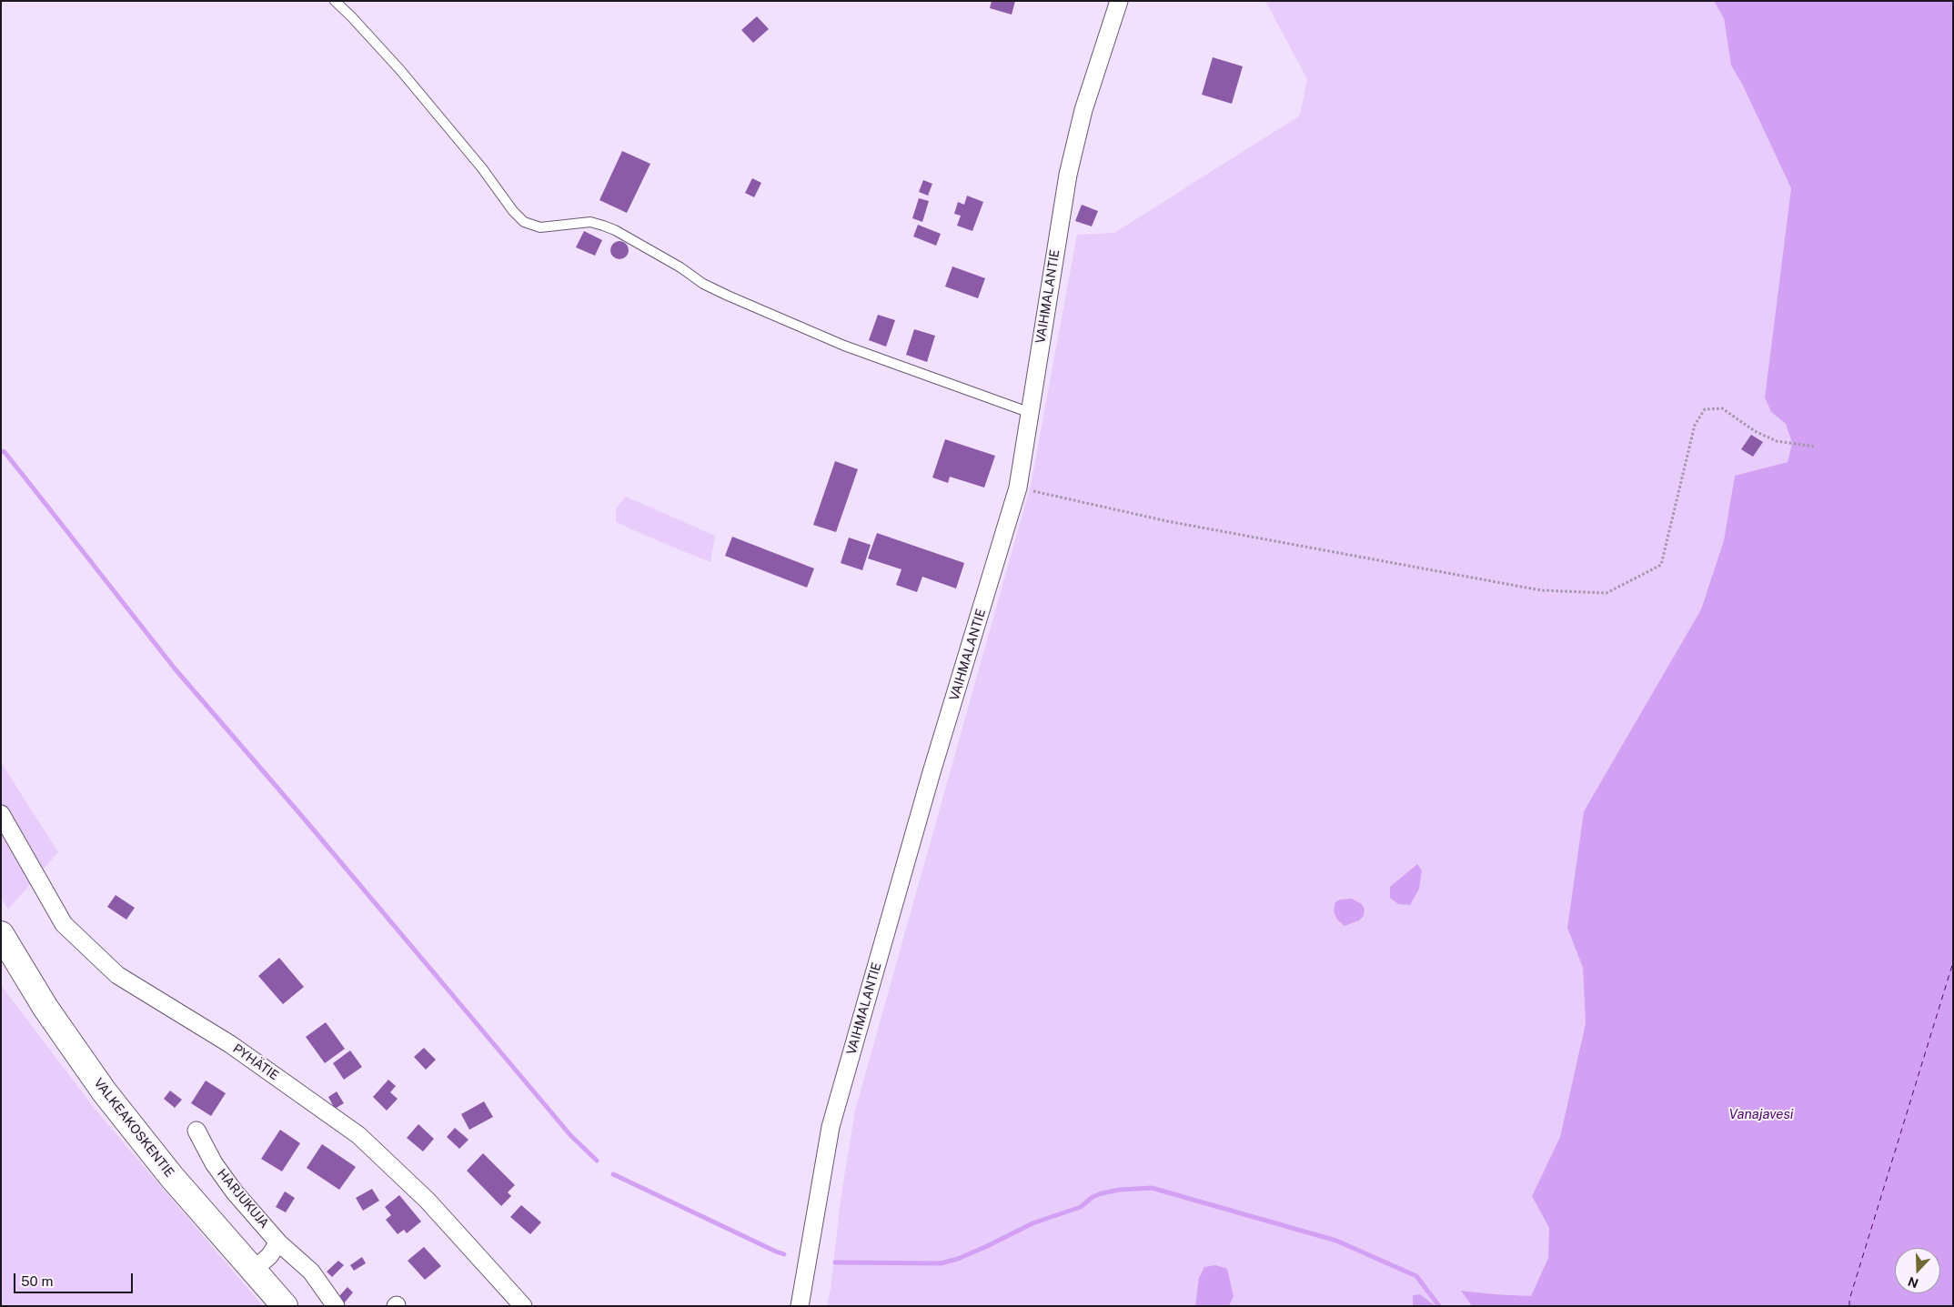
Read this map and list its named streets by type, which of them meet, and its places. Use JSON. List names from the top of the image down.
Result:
{
  "streets": {
    "street": [
      "VAIHMALANTIE",
      "PYHÄTIE",
      "VALKEAKOSKENTIE",
      "HARJUKUJA"
    ]
  },
  "water": ["Vanajavesi"],
  "scale_bar": "50 m",
  "north": "bottom"
}
